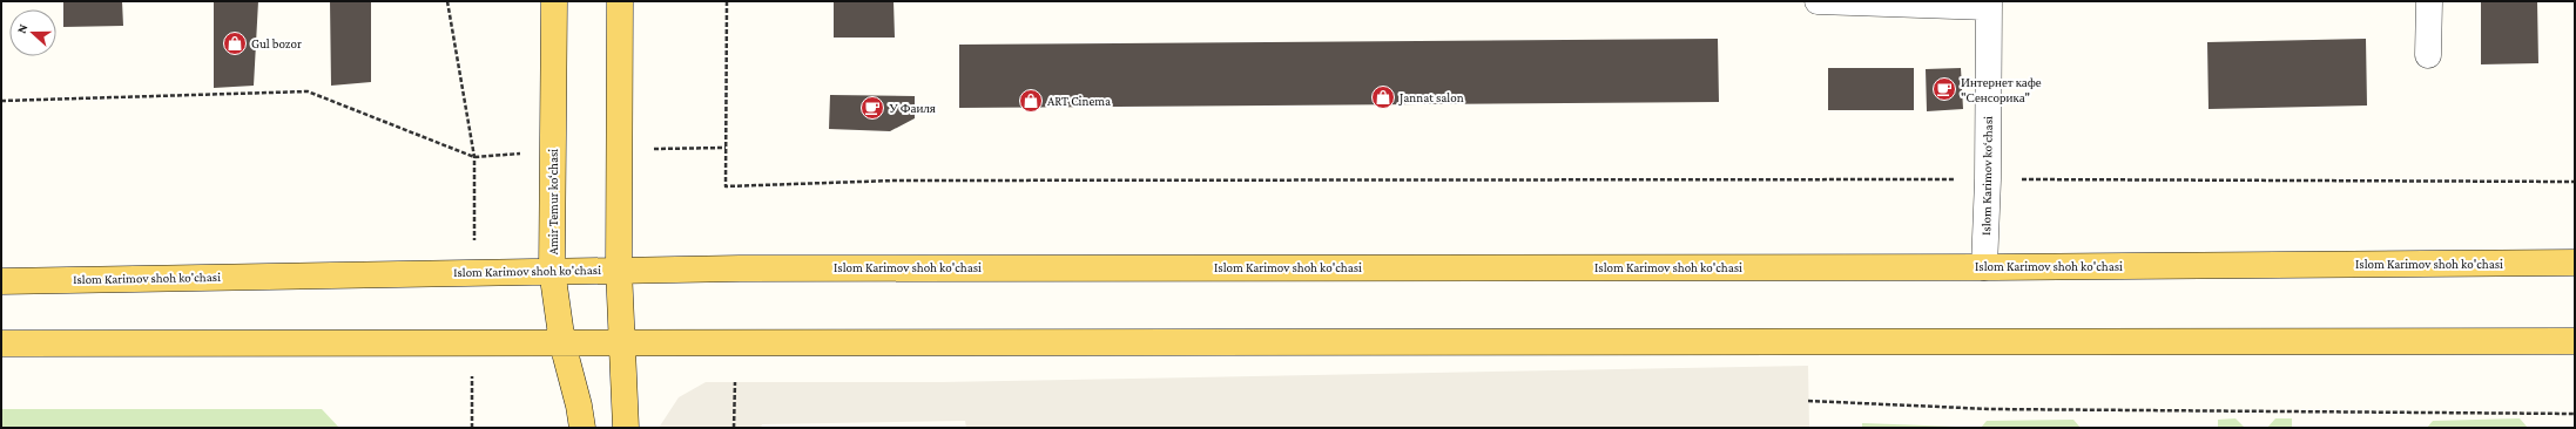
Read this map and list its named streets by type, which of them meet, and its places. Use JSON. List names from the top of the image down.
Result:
{
  "streets": {
    "main road": ["Amir Temur ko‘chasi", "Islom Karimov shoh ko'chasi"],
    "street": ["Islom Karimov ko‘chasi"]
  },
  "crossings": [
    ["Islom Karimov ko‘chasi", "Islom Karimov shoh ko'chasi"],
    ["Amir Temur ko‘chasi", "Islom Karimov shoh ko'chasi"]
  ],
  "places": {
    "shop": ["Gul bozor", "Jannat salon", "ART Cinema"],
    "cafe": ["Интернет кафе \"Сенсорика\"", "У Фаиля"]
  },
  "north": "left"
}
